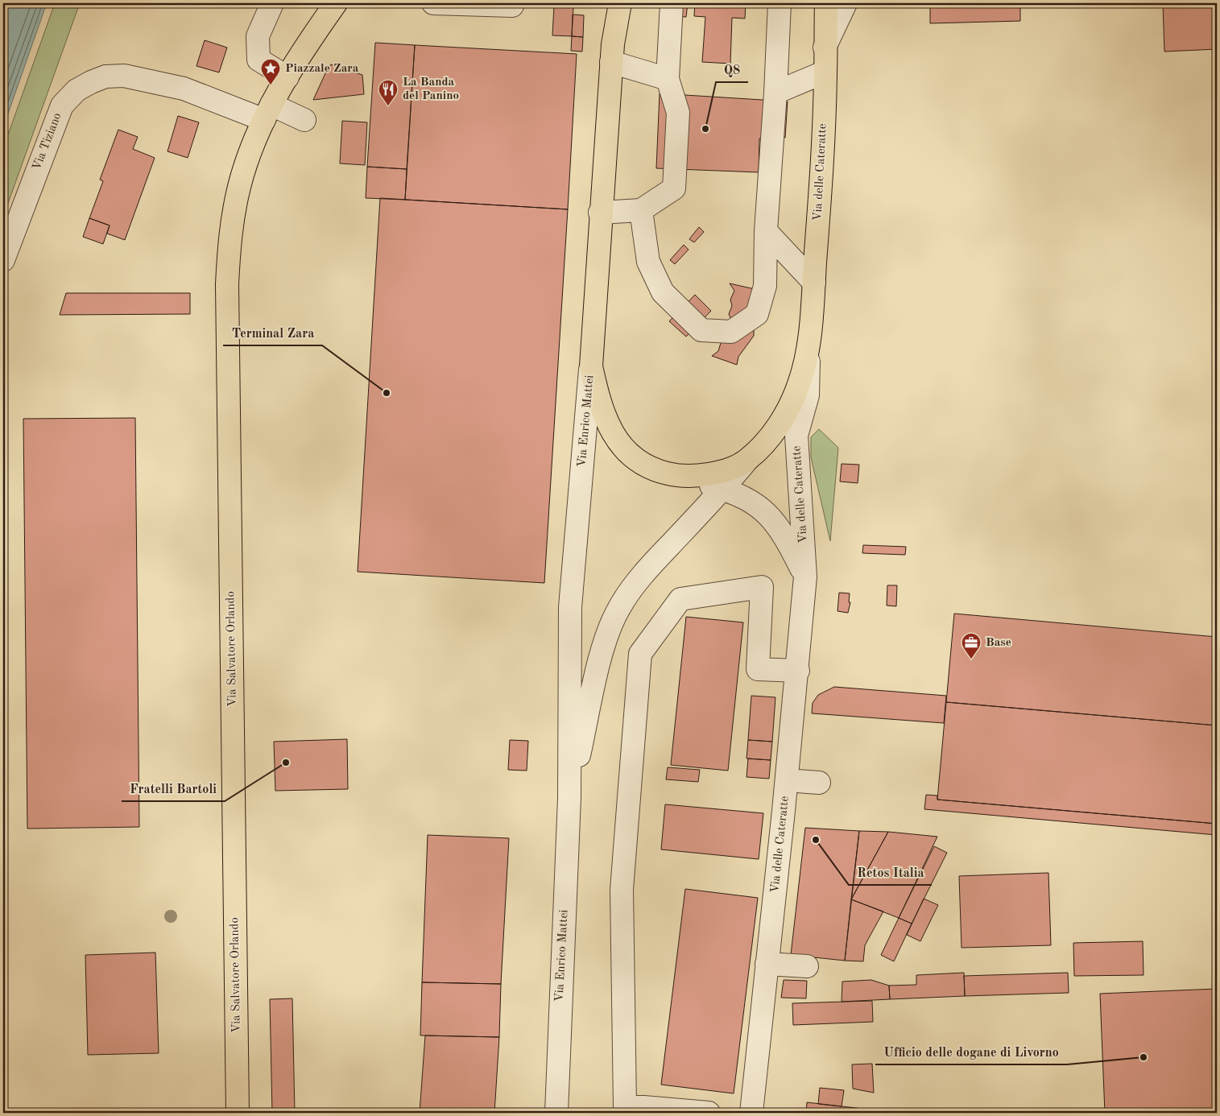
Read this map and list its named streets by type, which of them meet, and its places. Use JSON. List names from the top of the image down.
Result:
{
  "streets": {
    "main road": ["Via delle Cateratte", "Via Enrico Mattei", "Via Salvatore Orlando"],
    "street": ["Via Tiziano"]
  },
  "crossings": [
    ["Via Tiziano", "Via Salvatore Orlando"],
    ["Via delle Cateratte", "Via Enrico Mattei"]
  ],
  "places": {
    "place": ["Piazzale Zara"],
    "restaurant": ["La Banda del Panino"],
    "other": [
      "Q8",
      "Terminal Zara",
      "Fratelli Bartoli",
      "Retos Italia",
      "Ufficio delle dogane di Livorno"
    ],
    "office": ["Base"]
  }
}
